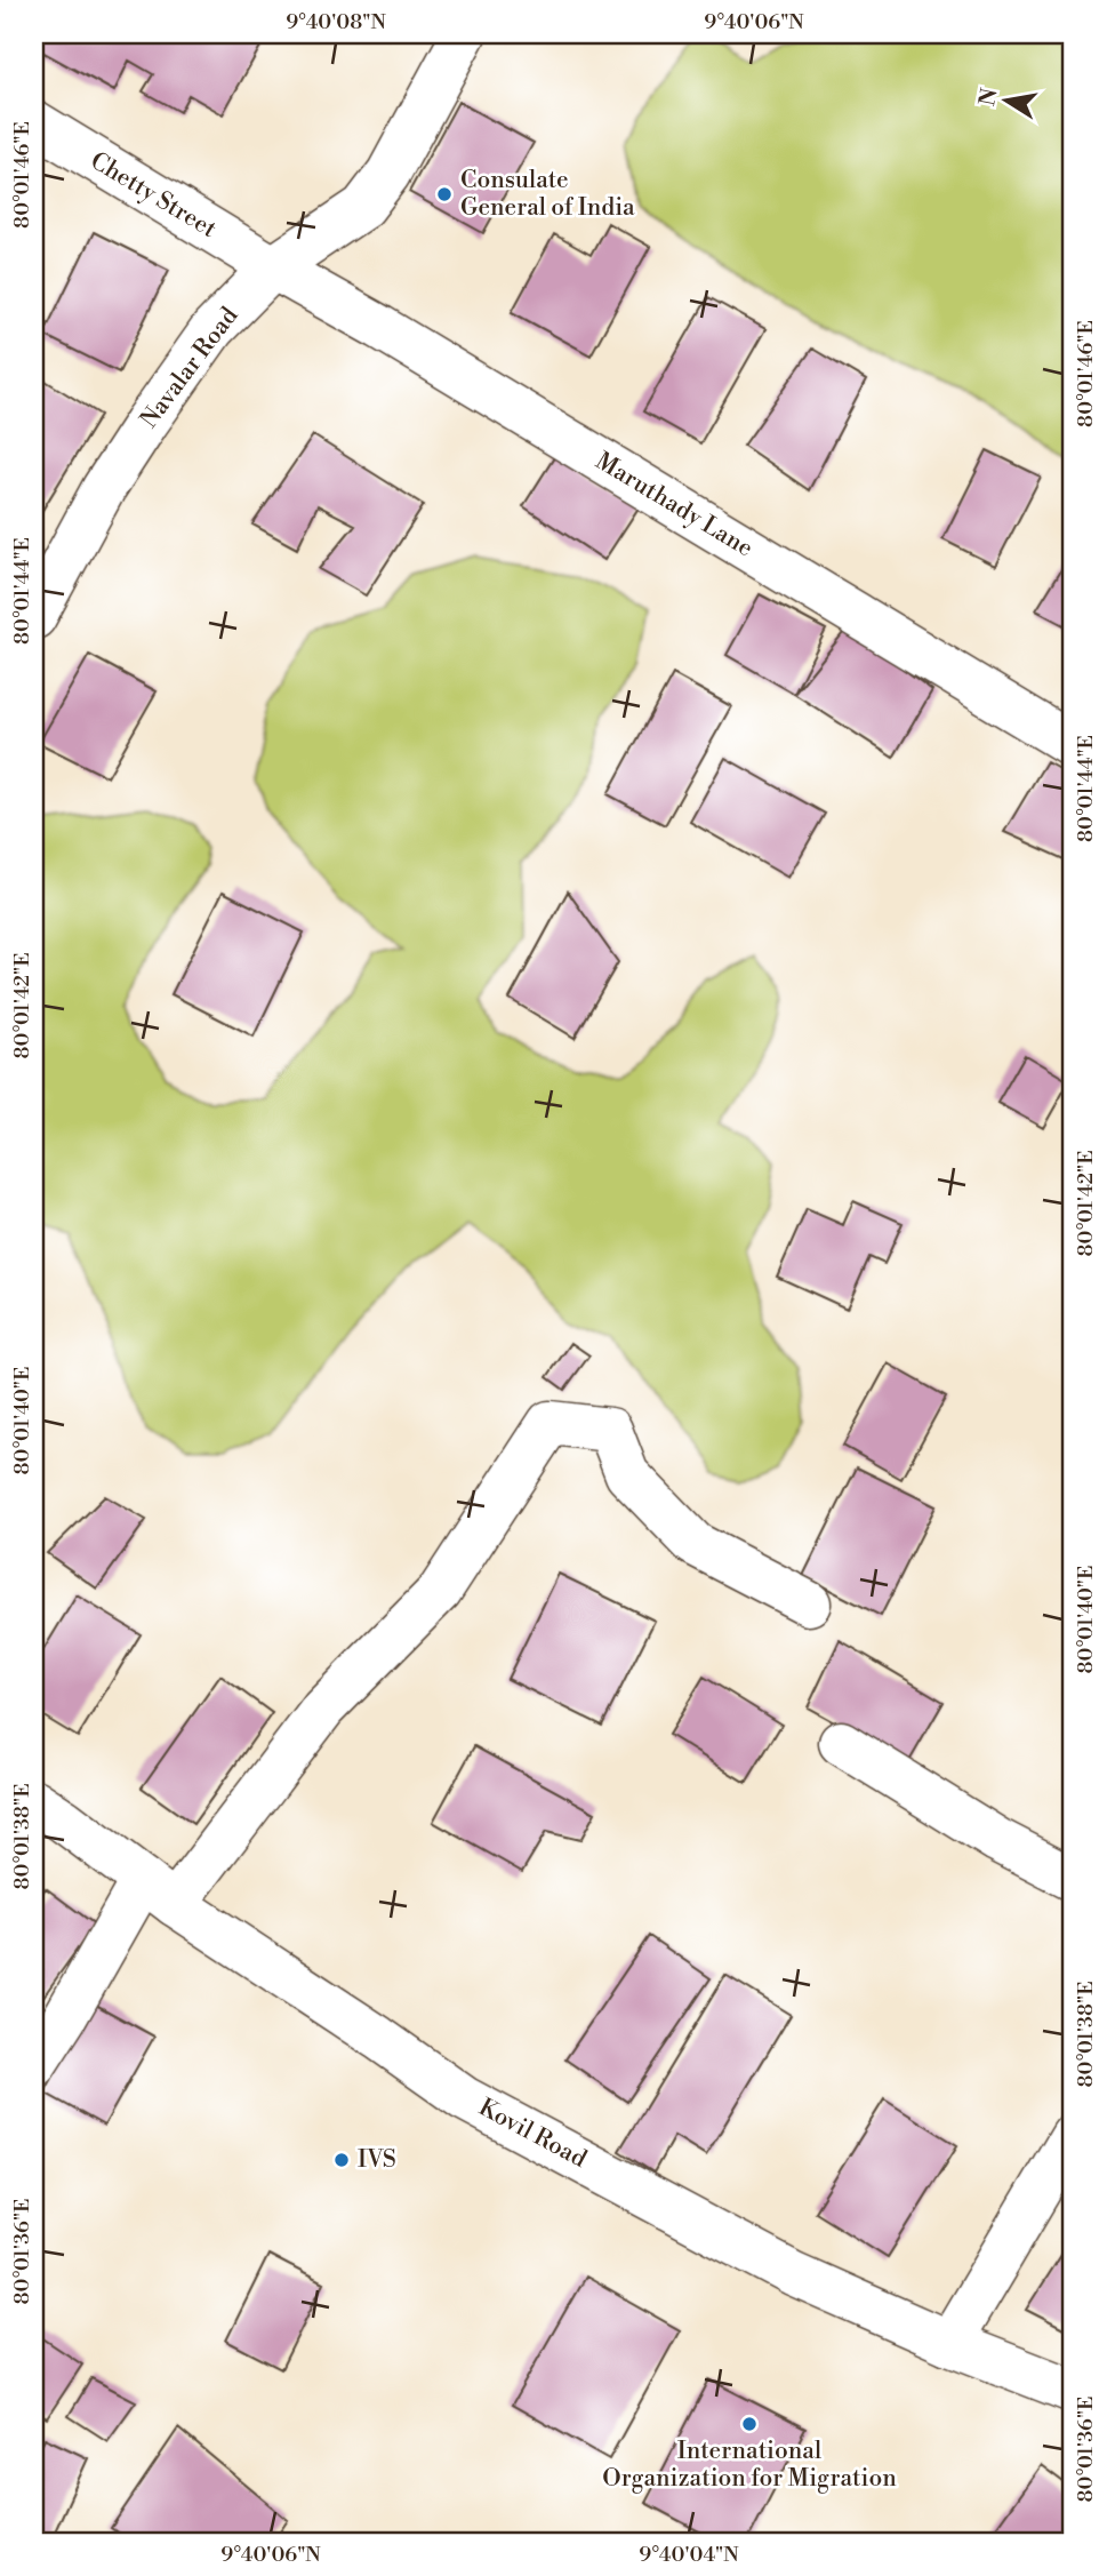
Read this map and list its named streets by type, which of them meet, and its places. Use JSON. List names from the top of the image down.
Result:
{
  "streets": {
    "street": [
      "Chetty Street",
      "Navalar Road",
      "Maruthady Lane",
      "Kovil Road"
    ]
  },
  "crossings": [
    ["Chetty Street", "Navalar Road"],
    ["Chetty Street", "Maruthady Lane"],
    ["Navalar Road", "Maruthady Lane"]
  ],
  "places": ["Consulate General of India", "IVS", "International Organization for Migration"],
  "north": "left",
  "coordinates": [
    "9°40'08\"N",
    "9°40'06\"N",
    "80°01'46\"E",
    "80°01'44\"E",
    "80°01'42\"E",
    "80°01'40\"E",
    "80°01'38\"E",
    "80°01'36\"E",
    "9°40'04\"N"
  ]
}
